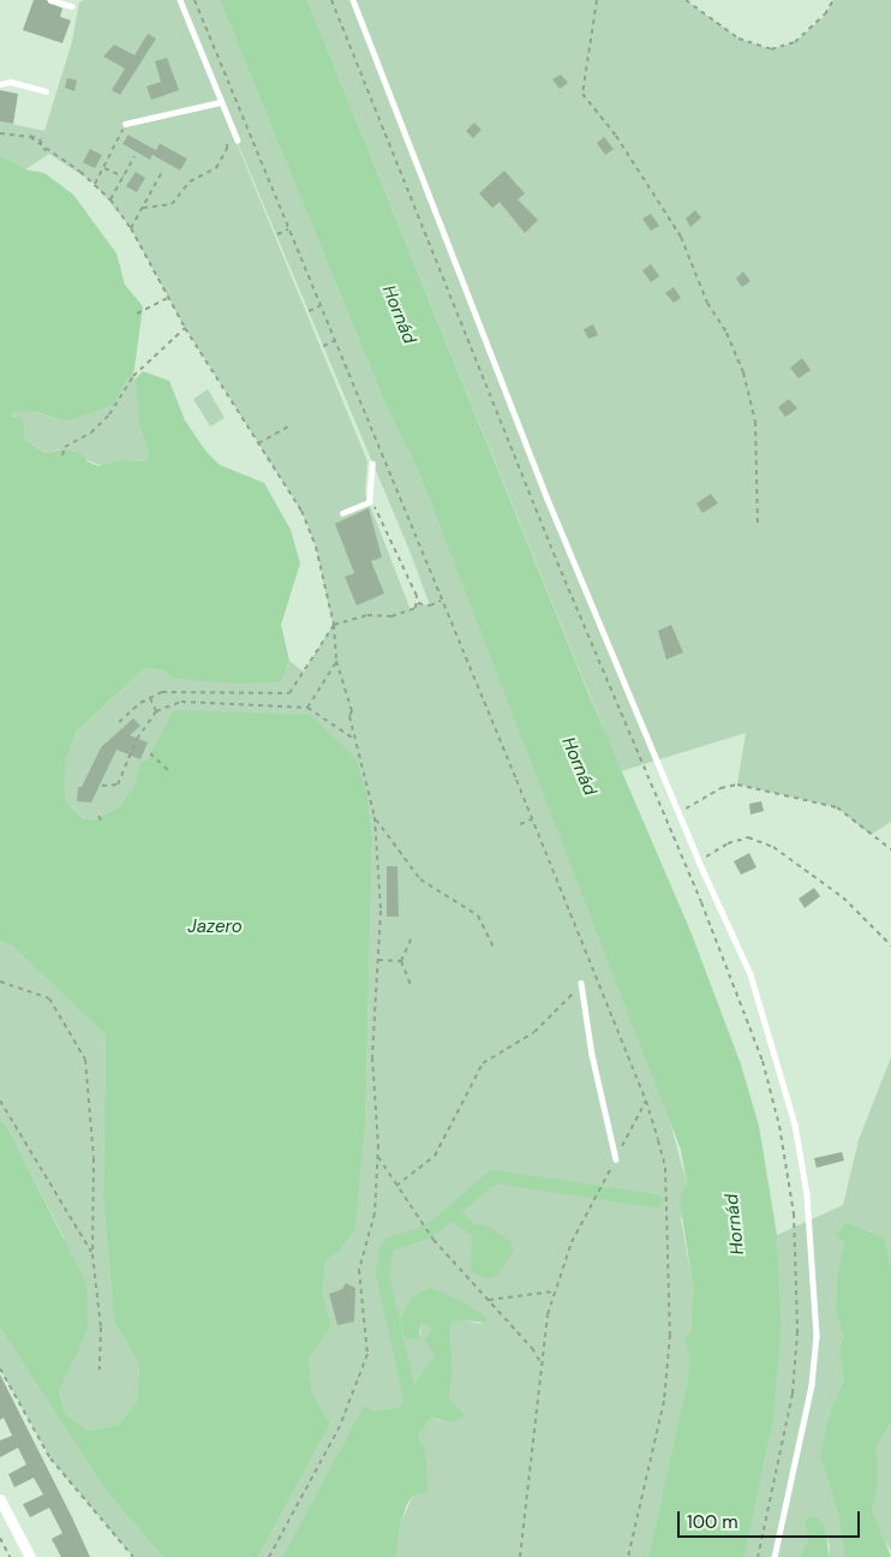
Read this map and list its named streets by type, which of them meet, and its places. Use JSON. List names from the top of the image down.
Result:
{
  "water": ["Hornád", "Jazero"],
  "scale_bar": "100 m"
}
